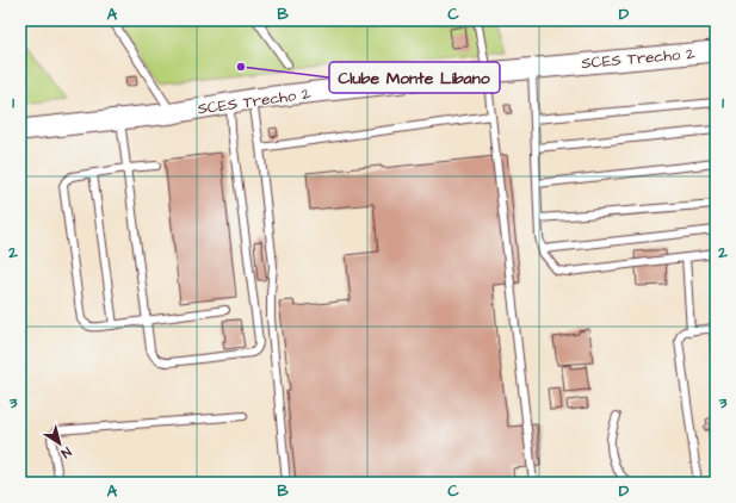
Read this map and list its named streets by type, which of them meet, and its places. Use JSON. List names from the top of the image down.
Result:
{
  "streets": {
    "street": ["SCES Trecho 2"]
  },
  "places": ["Clube Monte Líbano"],
  "north": "bottom right",
  "grid": {
    "columns": [
      "A",
      "B",
      "C",
      "D"
    ],
    "rows": ["1", "2", "3"]
  }
}
